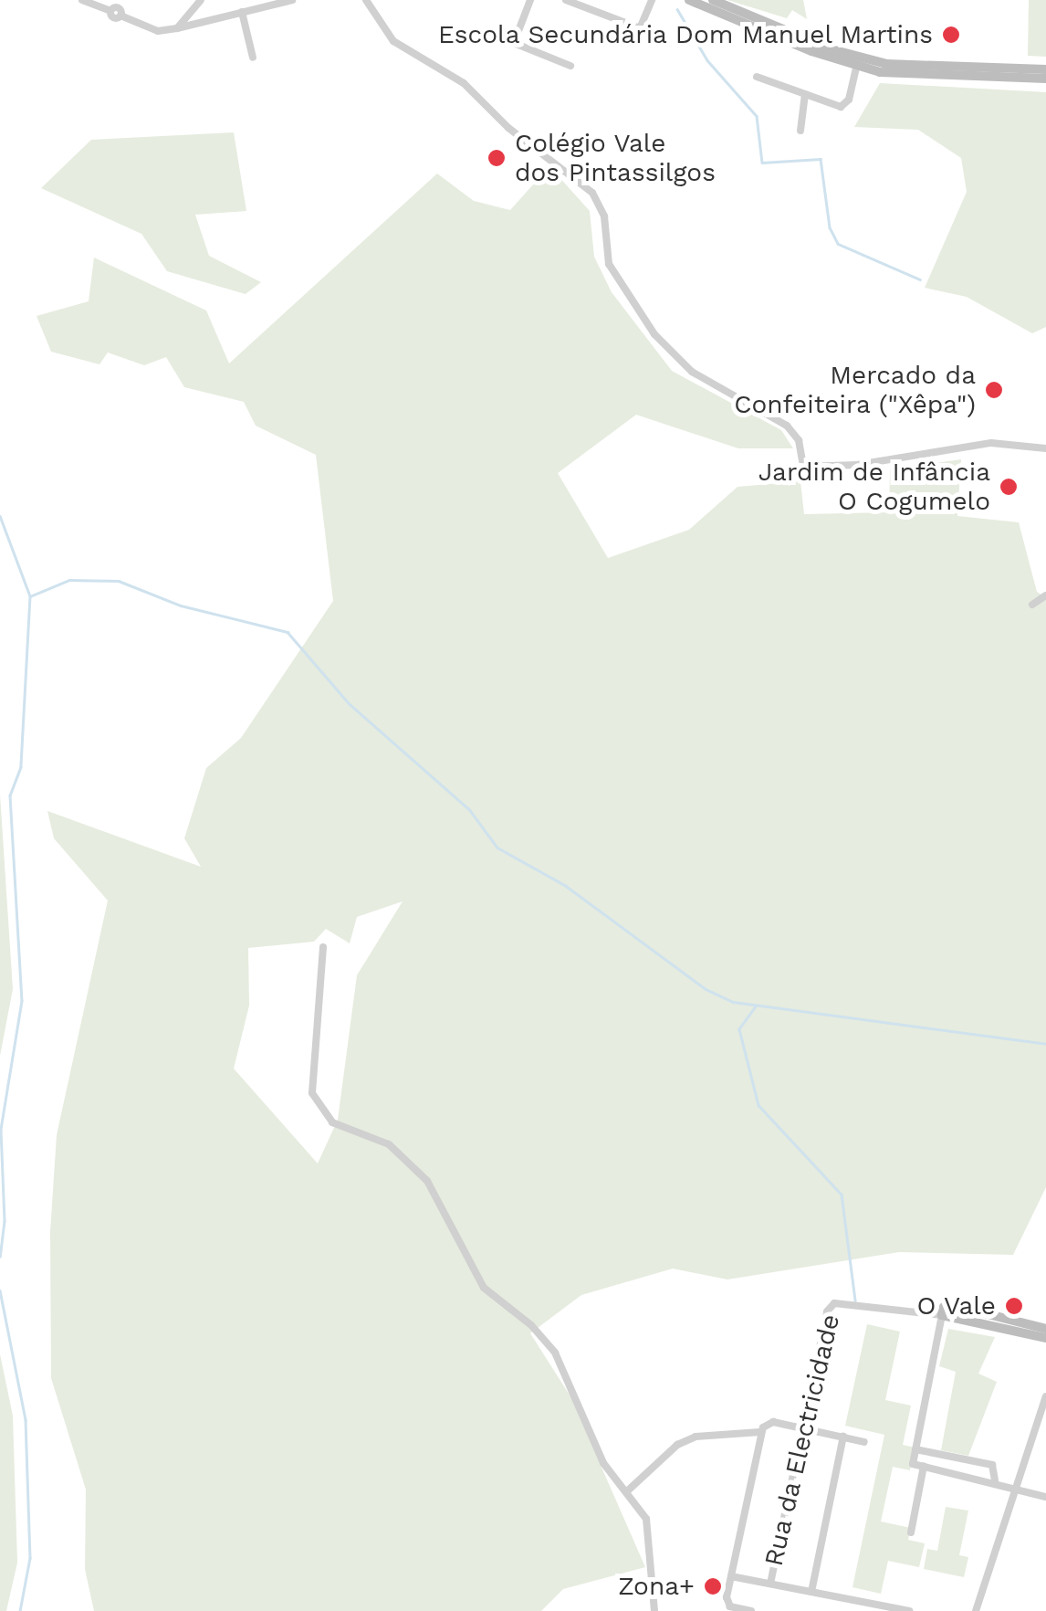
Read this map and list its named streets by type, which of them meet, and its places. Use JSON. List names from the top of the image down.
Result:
{
  "streets": {
    "street": ["Rua da Electricidade"]
  },
  "places": [
    "Escola Secundária Dom Manuel Martins",
    "Colégio Vale dos Pintassilgos",
    "Mercado da Confeiteira (\"Xêpa\")",
    "Jardim de Infância O Cogumelo",
    "O Vale",
    "Zona+"
  ]
}
